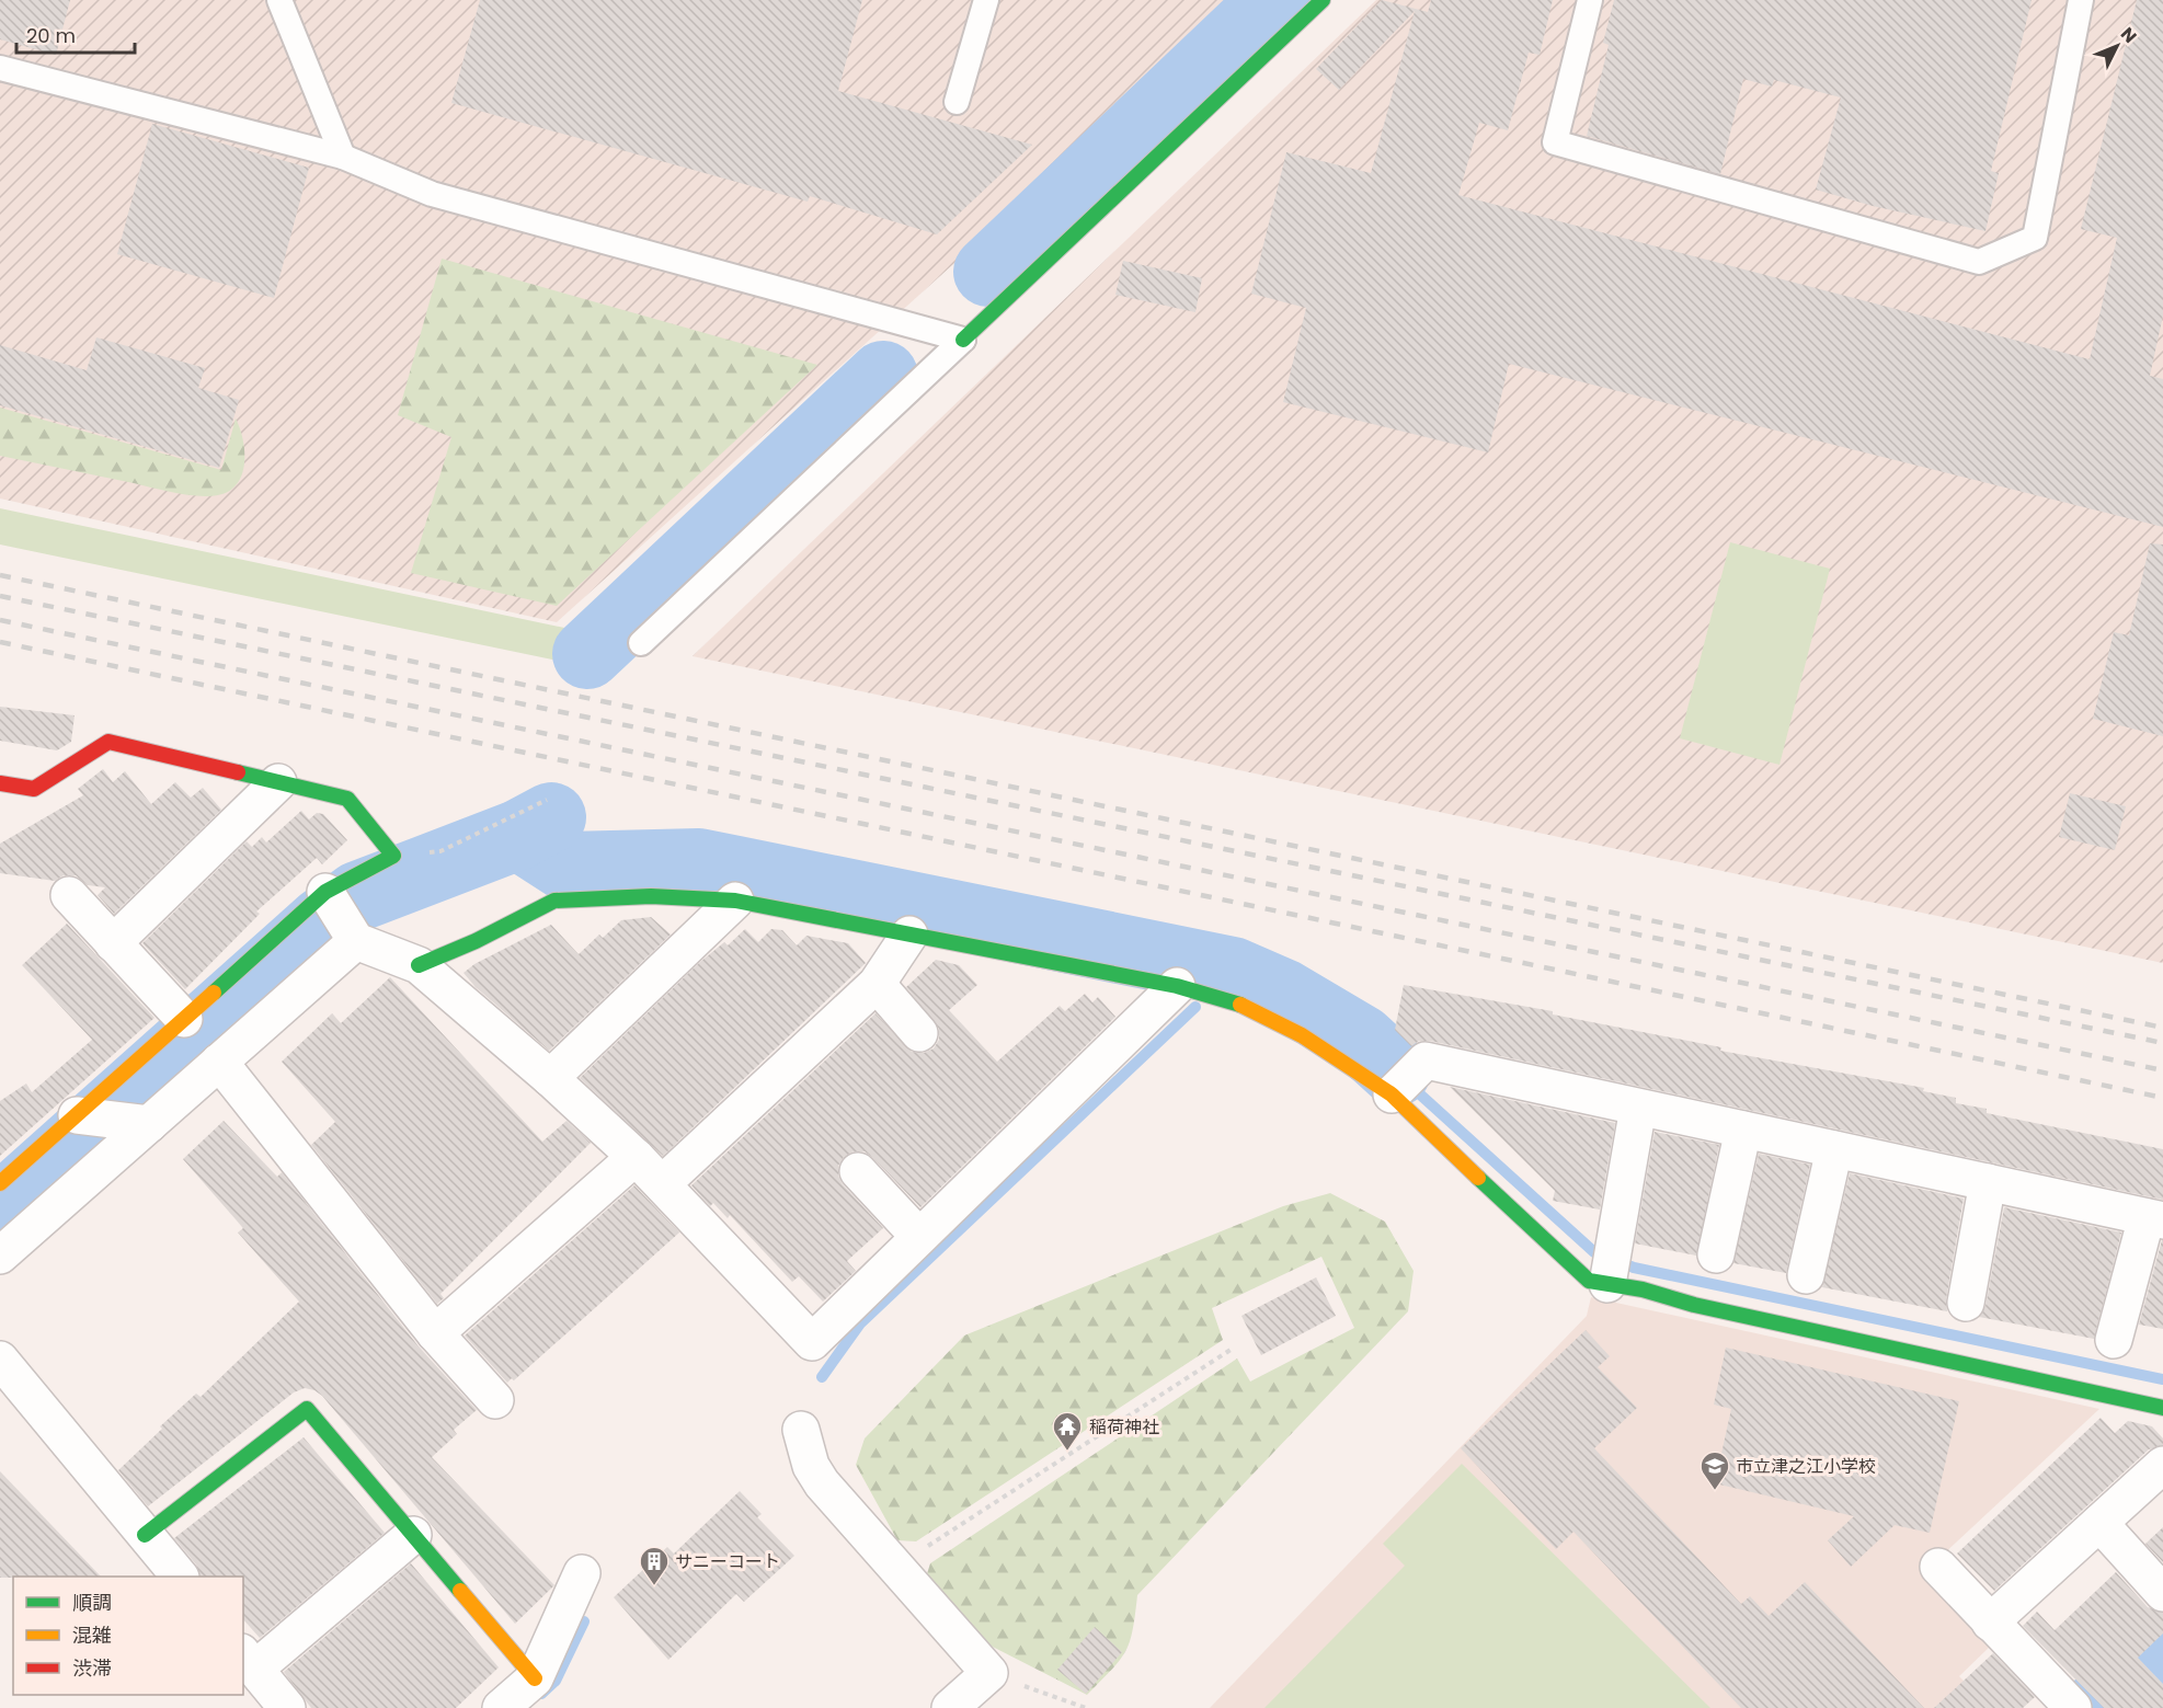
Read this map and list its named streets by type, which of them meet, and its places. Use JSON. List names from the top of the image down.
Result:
{
  "places": {
    "temple": ["稲荷神社"],
    "school or university": ["市立津之江小学校"],
    "building": ["サニーコート"]
  },
  "legend": ["順調", "混雑", "渋滞"],
  "scale_bar": "20 m",
  "north": "top right"
}
